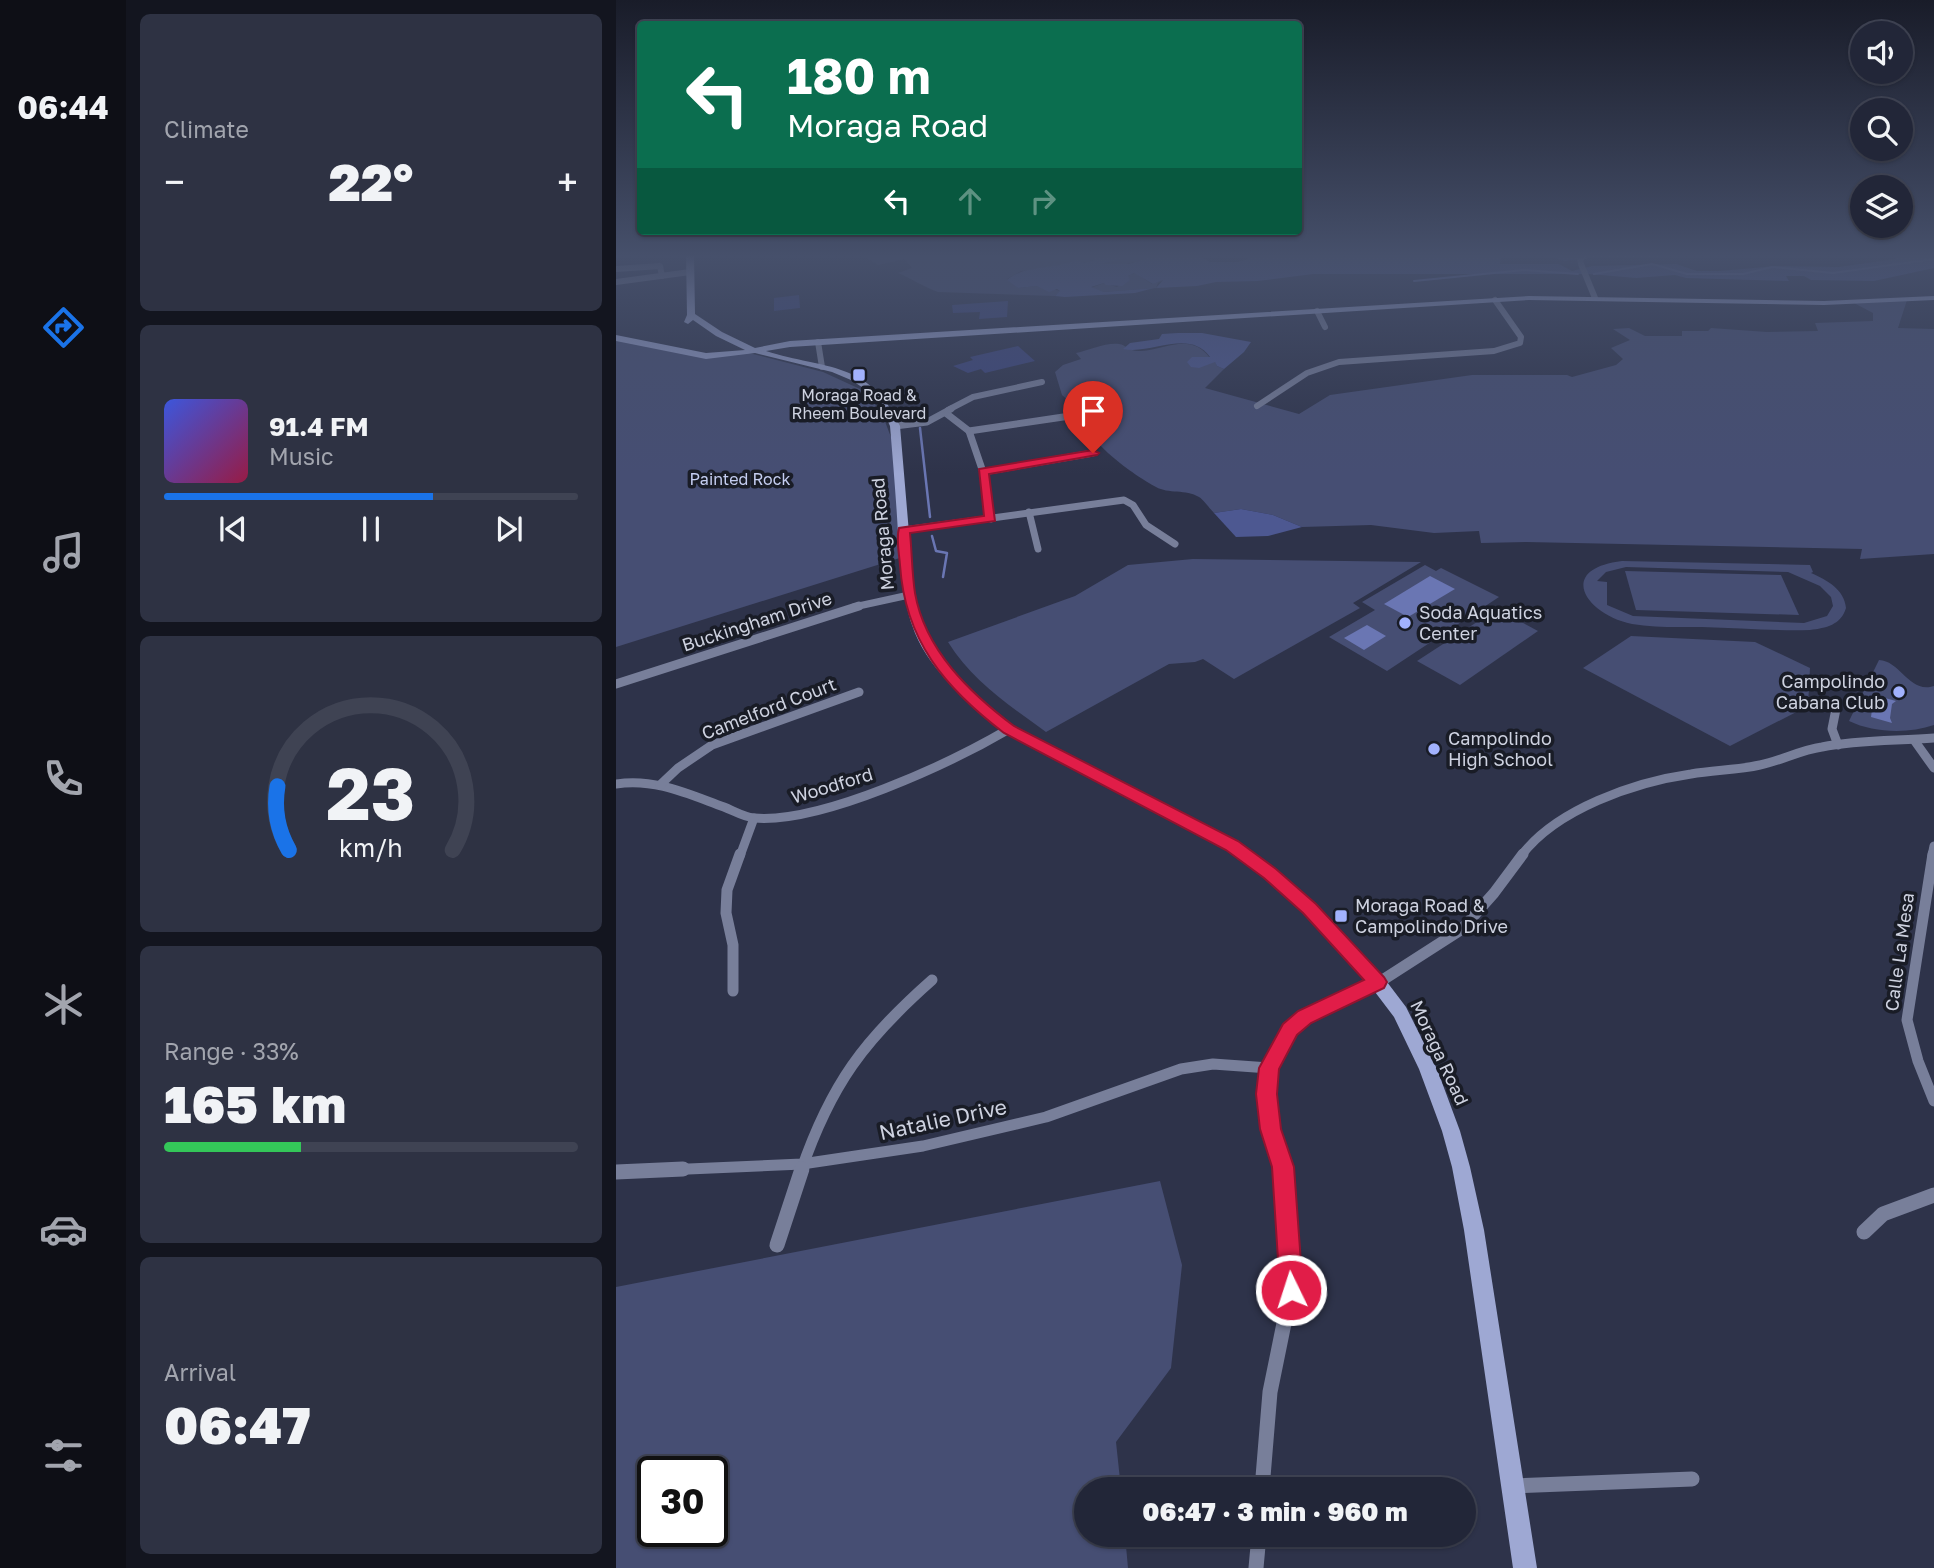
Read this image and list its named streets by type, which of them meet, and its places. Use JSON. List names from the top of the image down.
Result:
{
  "streets": {
    "main road": ["Moraga Road"],
    "street": [
      "Buckingham Drive",
      "Camelford Court",
      "Woodford",
      "Calle La Mesa",
      "Natalie Drive"
    ]
  },
  "crossings": [
    ["Moraga Road", "Buckingham Drive"],
    ["Moraga Road", "Woodford"],
    ["Camelford Court", "Woodford"]
  ],
  "parks": ["Painted Rock"],
  "places": {
    "transit": ["Moraga Road & Rheem Boulevard", "Moraga Road & Campolindo Drive"],
    "other": ["Soda Aquatics Center", "Campolindo Cabana Club", "Campolindo High School"]
  },
  "page": {
    "tabs": "06:44",
    "tile": [
      "Climate",
      ["Range · 33%", "165 km"],
      ["Arrival", "06:47"]
    ],
    "turn": ["180 m", "Moraga Road"],
    "heat": ["−", "22°", "+"],
    "song": ["91.4 FM", "Music"],
    "limit": "30",
    "trip": "06:47 · 3 min · 960 m",
    "gauge": ["23", "km/h"]
  }
}
